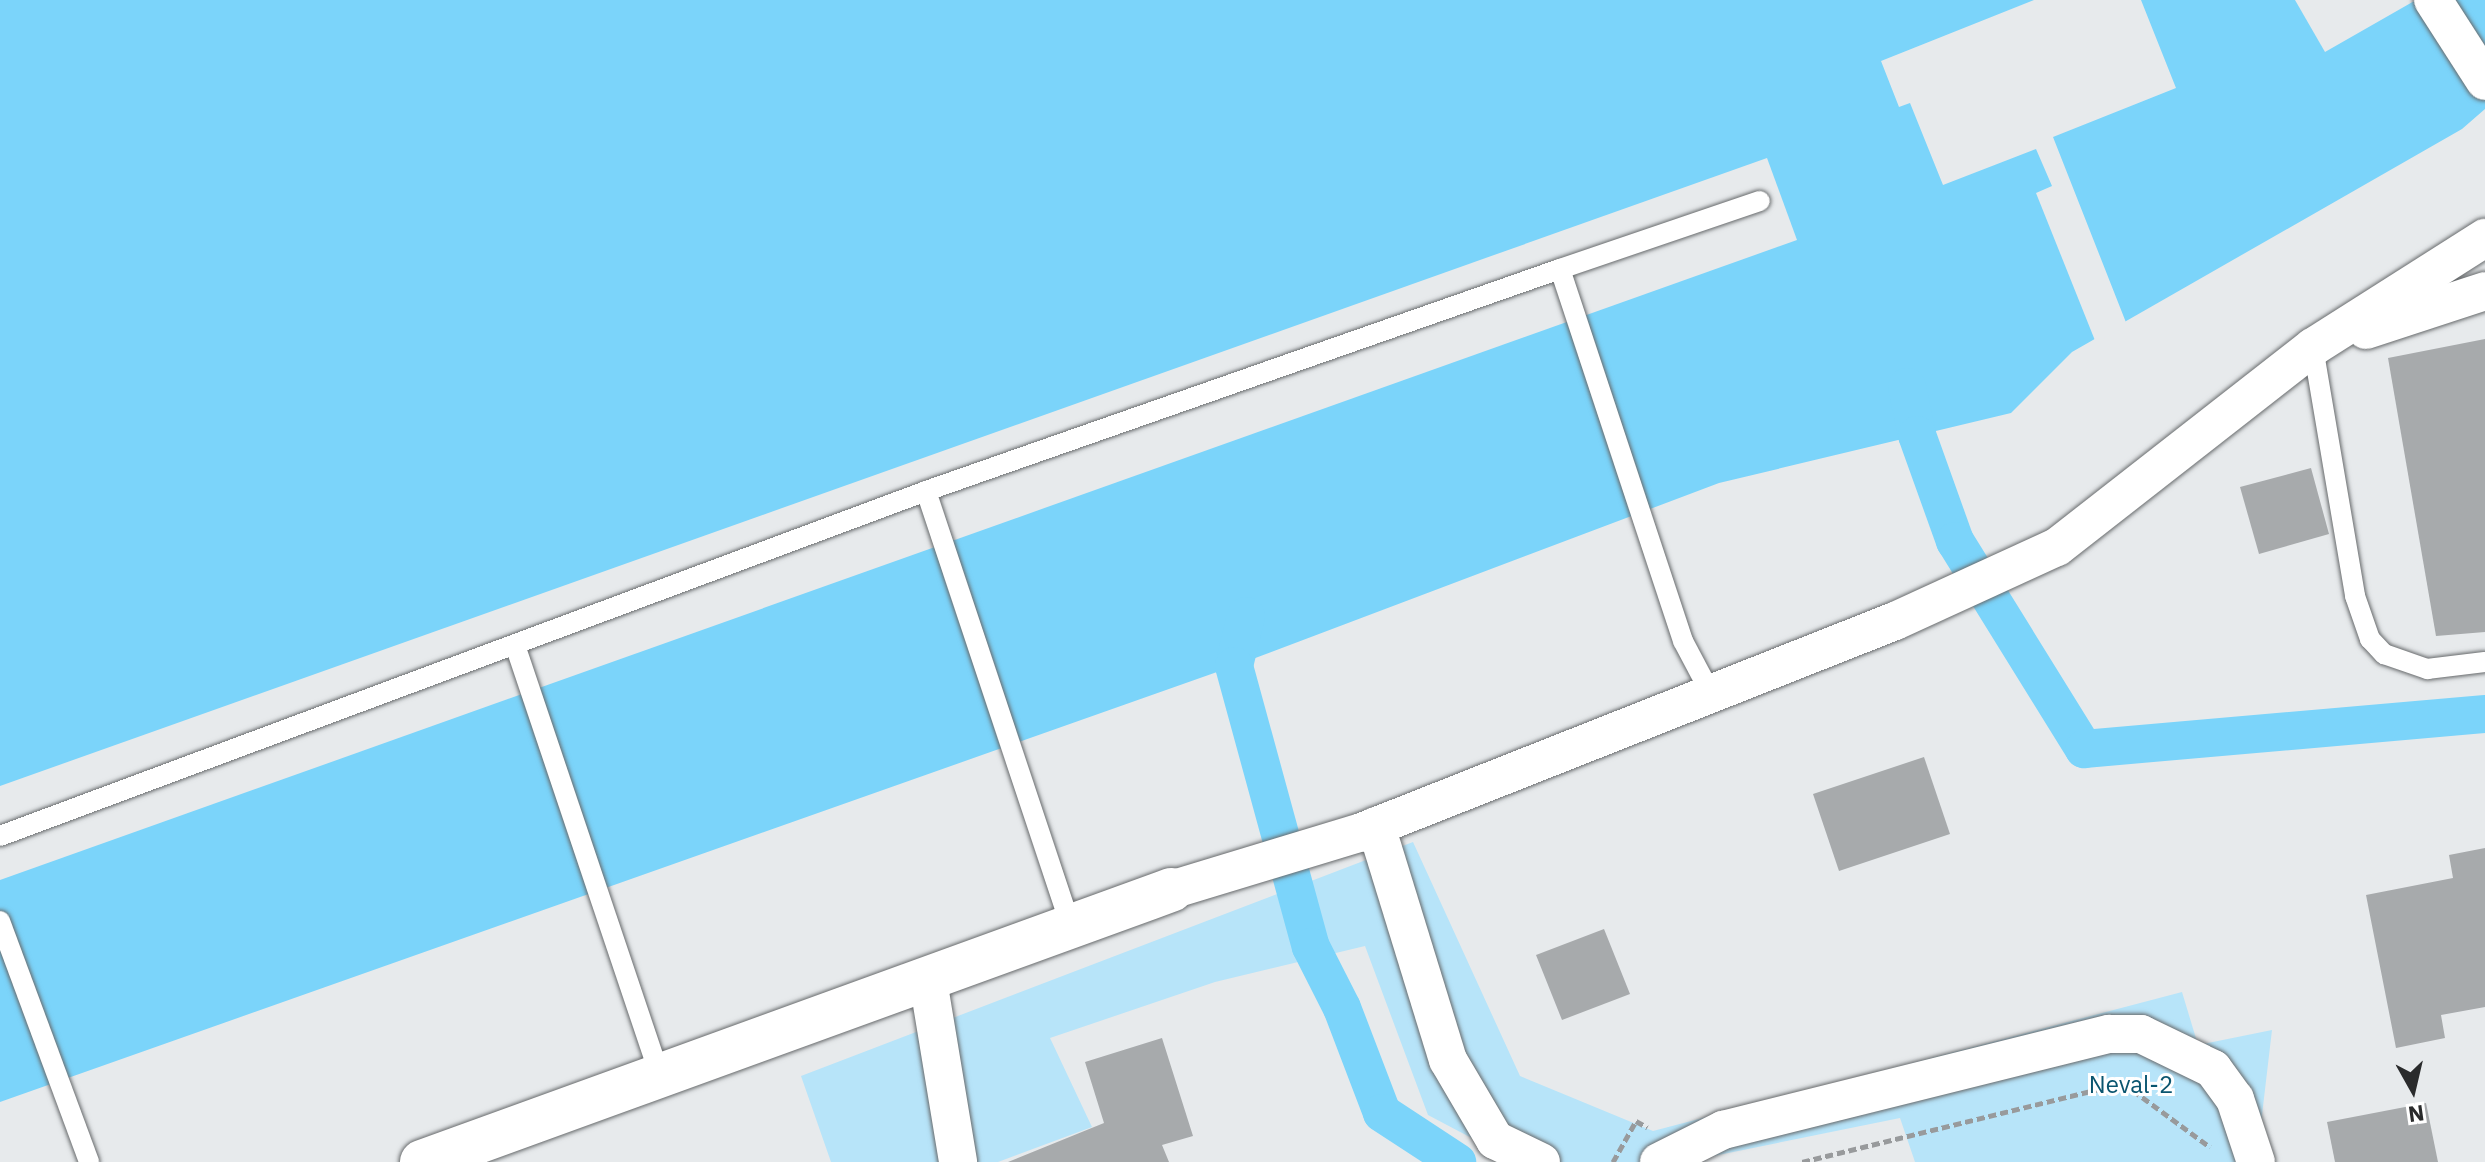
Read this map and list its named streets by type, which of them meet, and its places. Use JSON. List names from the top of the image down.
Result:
{
  "parks": ["Neval-2"],
  "north": "bottom"
}
